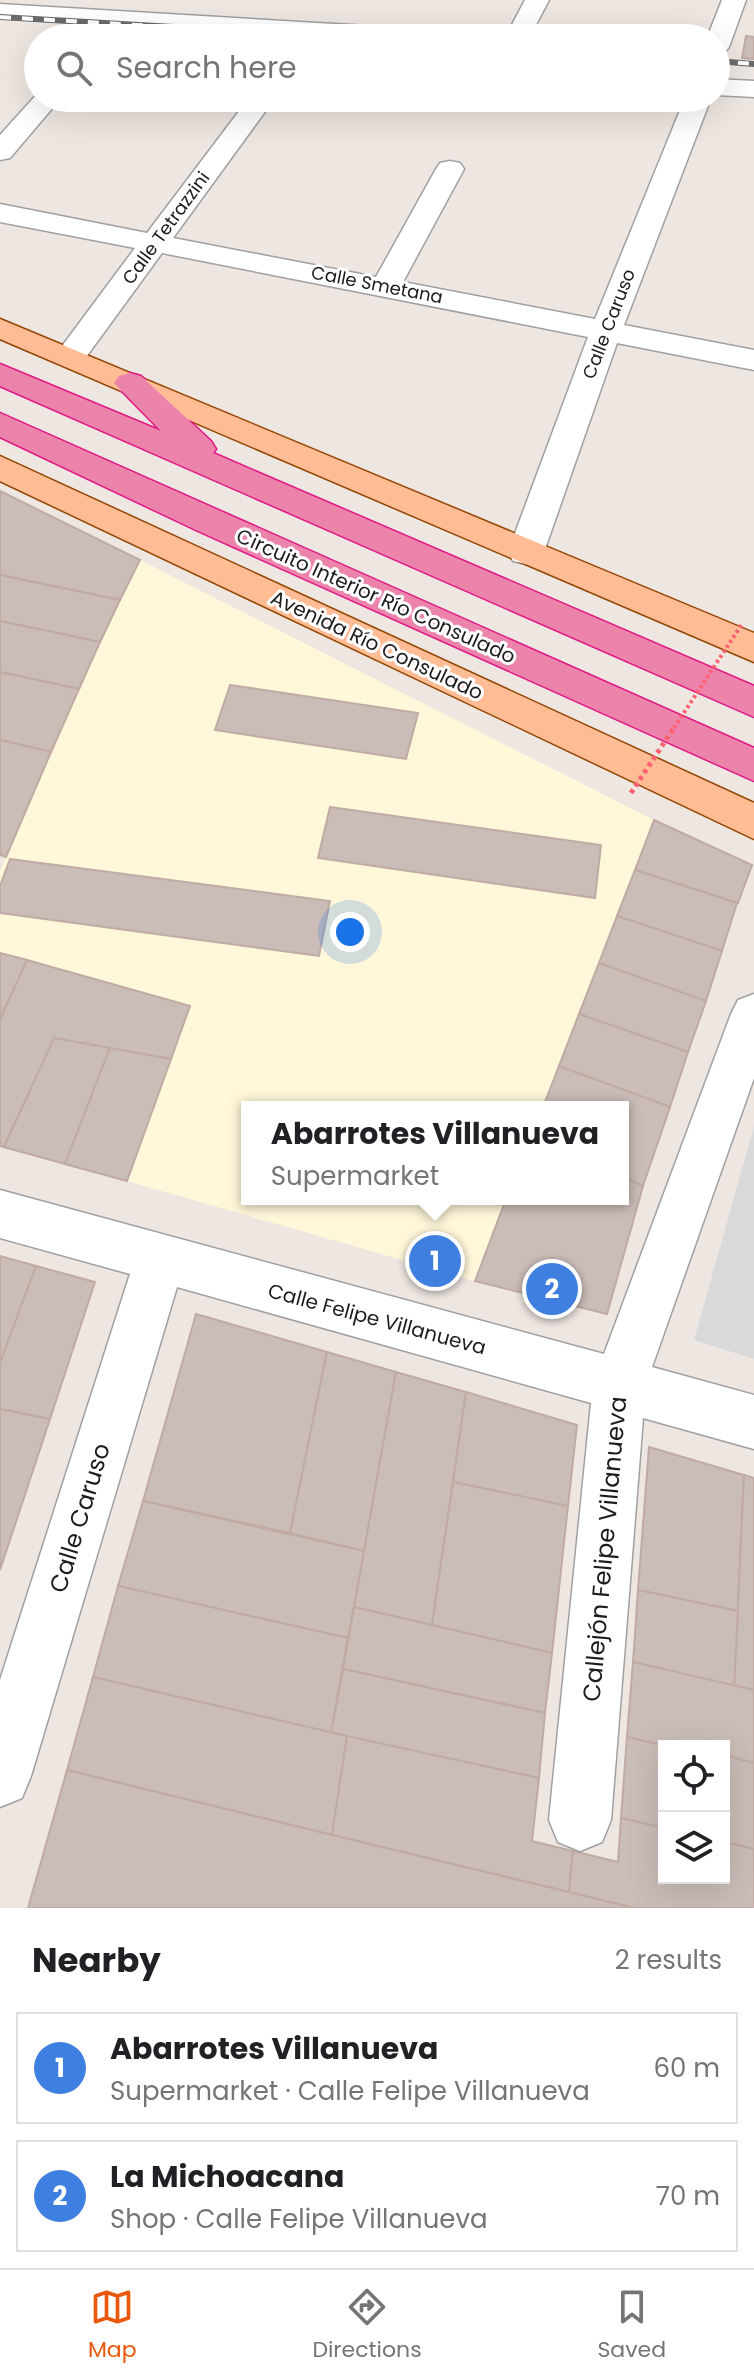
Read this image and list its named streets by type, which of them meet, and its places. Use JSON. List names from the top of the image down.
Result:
{
  "streets": {
    "highway": ["Circuito Interior Río Consulado"],
    "main road": ["Avenida Río Consulado"],
    "street": [
      "Calle Tetrazzini",
      "Calle Smetana",
      "Calle Caruso",
      "Calle Felipe Villanueva",
      "Callejón Felipe Villanueva"
    ]
  },
  "crossings": [
    ["Calle Tetrazzini", "Calle Smetana"],
    ["Calle Smetana", "Calle Caruso"],
    ["Calle Caruso", "Calle Felipe Villanueva"],
    ["Calle Felipe Villanueva", "Callejón Felipe Villanueva"]
  ],
  "page": {
    "search": "Search here",
    "popup": ["Abarrotes Villanueva", "Supermarket"],
    "pins": ["1", "2"],
    "heading": ["Nearby", "2 results"],
    "list": [
      {
        "mark": "1",
        "name": "Abarrotes Villanueva",
        "note": "Supermarket · Calle Felipe Villanueva",
        "value": "60 m"
      },
      {
        "mark": "2",
        "name": "La Michoacana",
        "note": "Shop · Calle Felipe Villanueva",
        "value": "70 m"
      }
    ],
    "nav": ["Map", "Directions", "Saved"]
  }
}
